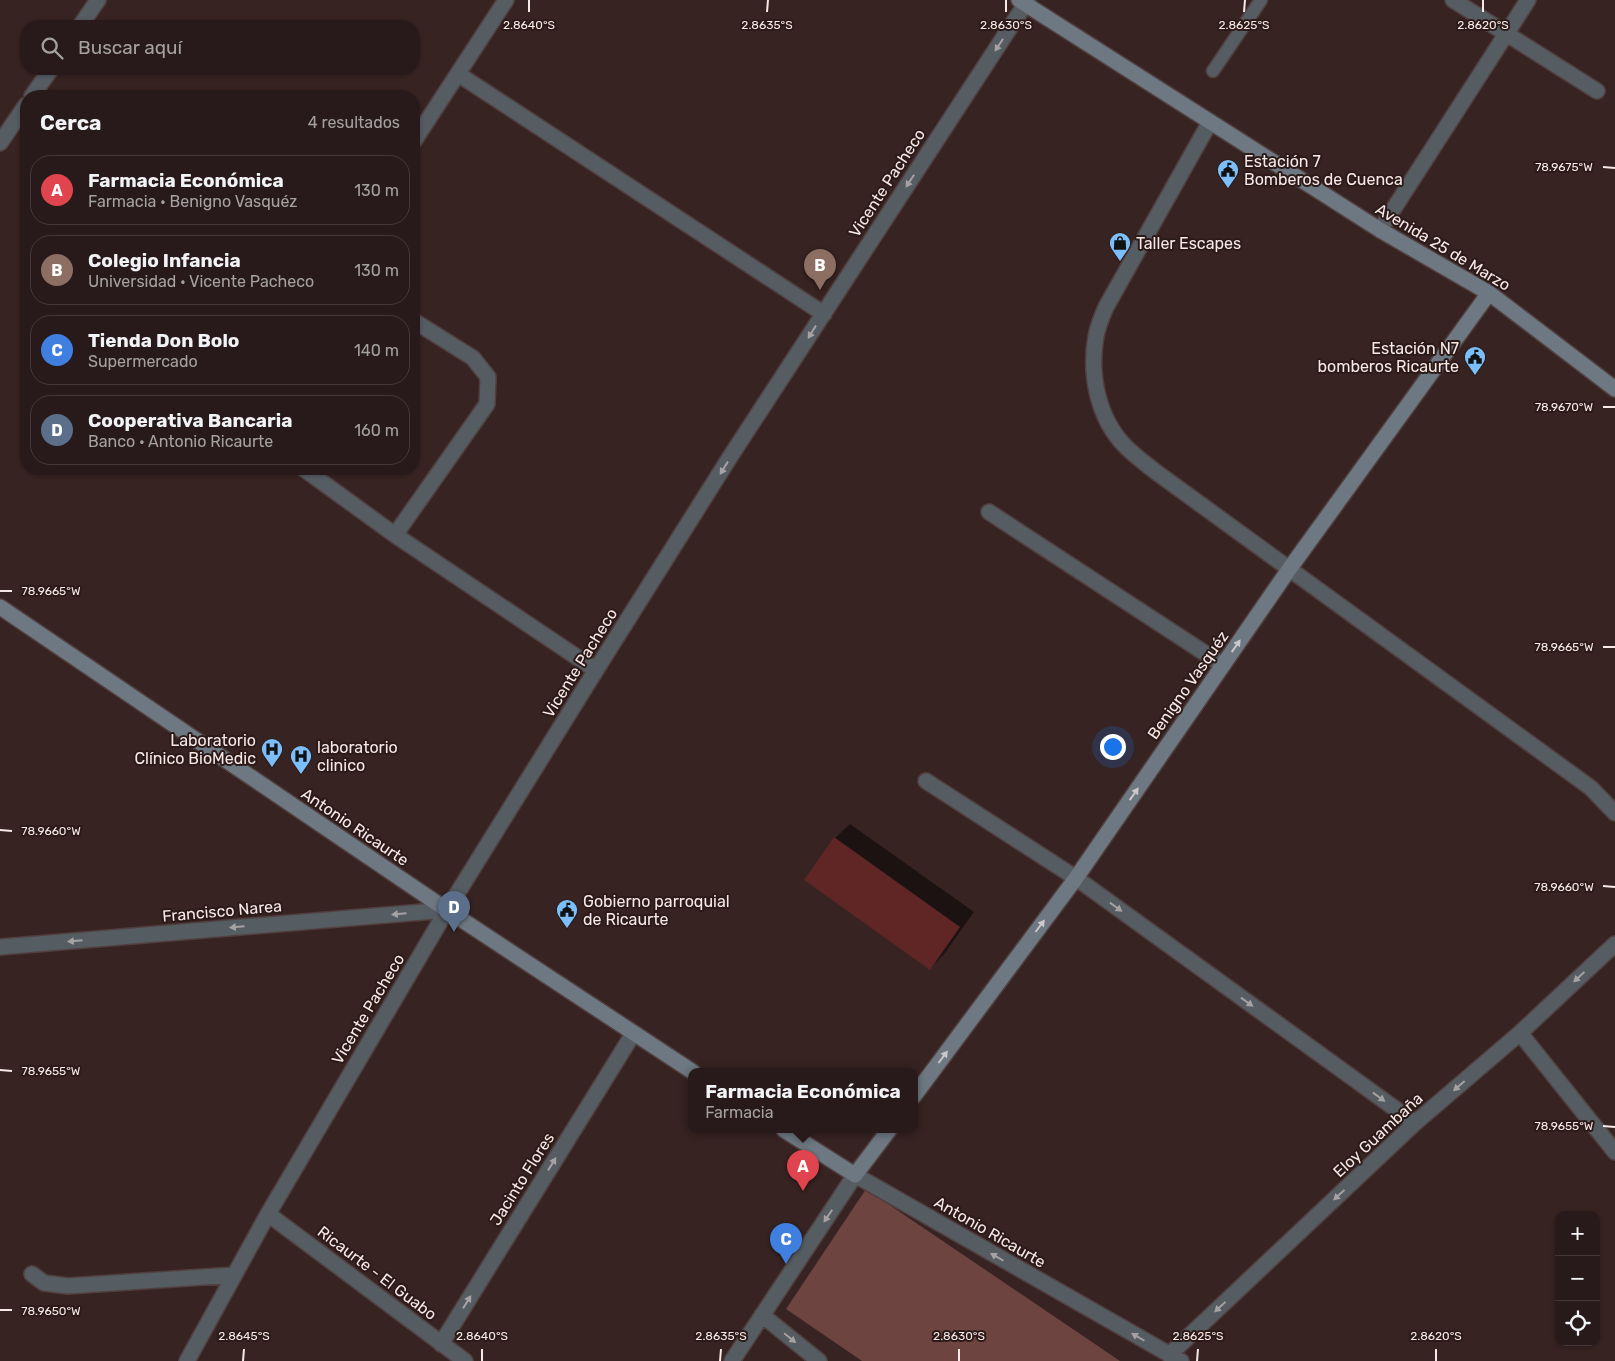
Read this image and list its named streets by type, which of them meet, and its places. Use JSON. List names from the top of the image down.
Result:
{
  "streets": {
    "main road": ["Avenida 25 de Marzo", "Benigno Vasquéz", "Antonio Ricaurte"],
    "street": [
      "Vicente Pacheco",
      "Francisco Narea",
      "Eloy Guambaña",
      "Jacinto Flores",
      "Ricaurte - El Guabo"
    ]
  },
  "crossings": [
    ["Vicente Pacheco", "Avenida 25 de Marzo"],
    ["Vicente Pacheco", "Antonio Ricaurte"],
    ["Vicente Pacheco", "Francisco Narea"],
    ["Vicente Pacheco", "Ricaurte - El Guabo"],
    ["Avenida 25 de Marzo", "Benigno Vasquéz"],
    ["Antonio Ricaurte", "Francisco Narea"],
    ["Antonio Ricaurte", "Eloy Guambaña"],
    ["Antonio Ricaurte", "Jacinto Flores"],
    ["Jacinto Flores", "Ricaurte - El Guabo"]
  ],
  "one_way": [
    "Vicente Pacheco",
    "Benigno Vasquéz",
    "Francisco Narea",
    "Eloy Guambaña",
    "Jacinto Flores"
  ],
  "places": {
    "public building": ["Estación 7 Bomberos de Cuenca", "Estación N7 bomberos Ricaurte", "Gobierno parroquial de Ricaurte"],
    "shop": ["Taller Escapes"],
    "hospital": ["Laboratorio Clínico BioMedic", "laboratorio clinico"]
  },
  "page": {
    "search": "Buscar aquí",
    "heading": ["Cerca", "4 resultados"],
    "list": [
      {
        "mark": "A",
        "name": "Farmacia Económica",
        "note": "Farmacia · Benigno Vasquéz",
        "value": "130 m"
      },
      {
        "mark": "B",
        "name": "Colegio Infancia",
        "note": "Universidad · Vicente Pacheco",
        "value": "130 m"
      },
      {
        "mark": "C",
        "name": "Tienda Don Bolo",
        "note": "Supermercado",
        "value": "140 m"
      },
      {
        "mark": "D",
        "name": "Cooperativa Bancaria",
        "note": "Banco · Antonio Ricaurte",
        "value": "160 m"
      }
    ],
    "pins": [
      "B",
      "D",
      "A",
      "C"
    ],
    "popup": ["Farmacia Económica", "Farmacia"],
    "map_buttons": ["+", "−"]
  },
  "coordinates": [
    "2.8640°S",
    "2.8635°S",
    "2.8630°S",
    "2.8625°S",
    "2.8620°S",
    "78.9675°W",
    "78.9670°W",
    "78.9665°W",
    "78.9660°W",
    "78.9655°W",
    "78.9650°W",
    "2.8645°S"
  ]
}
